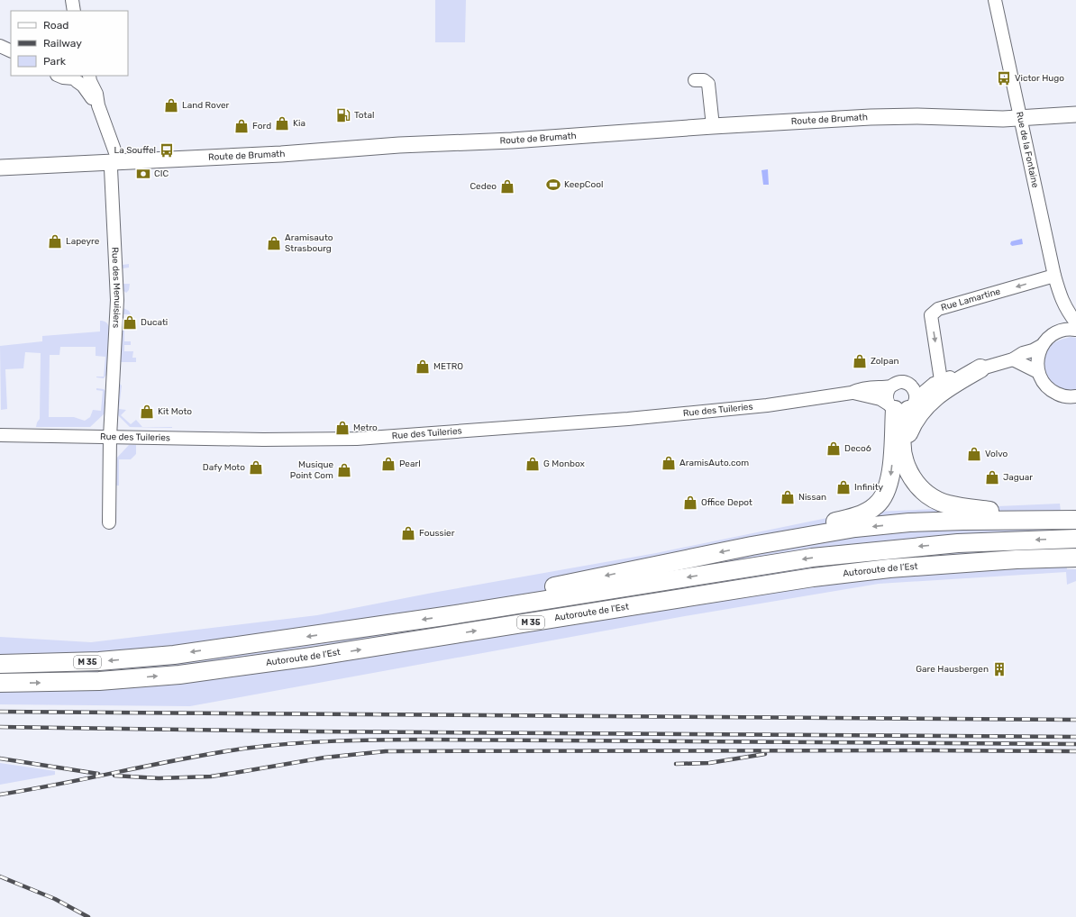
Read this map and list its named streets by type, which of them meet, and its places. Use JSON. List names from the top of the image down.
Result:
{
  "streets": {
    "highway": ["Autoroute de l’Est", "M 35"],
    "main road": ["Route de Brumath"],
    "street": [
      "Rue de la Fontaine",
      "Rue des Menuisiers",
      "Rue Lamartine",
      "Rue des Tuileries"
    ]
  },
  "crossings": [
    ["Route de Brumath", "Rue de la Fontaine"],
    ["Route de Brumath", "Rue des Menuisiers"],
    ["Rue de la Fontaine", "Rue Lamartine"],
    ["Rue de la Fontaine", "Rue des Tuileries"],
    ["Rue des Menuisiers", "Rue des Tuileries"],
    ["Rue Lamartine", "Rue des Tuileries"]
  ],
  "one_way": ["Rue Lamartine"],
  "places": {
    "bus stop": ["Victor Hugo", "La Souffel"],
    "shop": [
      "Land Rover",
      "Kia",
      "Ford",
      "Cedeo",
      "Lapeyre",
      "Aramisauto Strasbourg",
      "Ducati",
      "Zolpan",
      "METRO",
      "Kit Moto",
      "Metro",
      "Deco6",
      "Volvo",
      "AramisAuto.com",
      "Pearl",
      "G Monbox",
      "Dafy Moto",
      "Musique Point Com",
      "Jaguar",
      "Infinity",
      "Nissan",
      "Office Depot",
      "Foussier"
    ],
    "fuel station": ["Total"],
    "bank": ["CIC"],
    "sports": ["KeepCool"],
    "building": ["Gare Hausbergen"]
  },
  "legend": ["Road", "Railway", "Park"]
}
